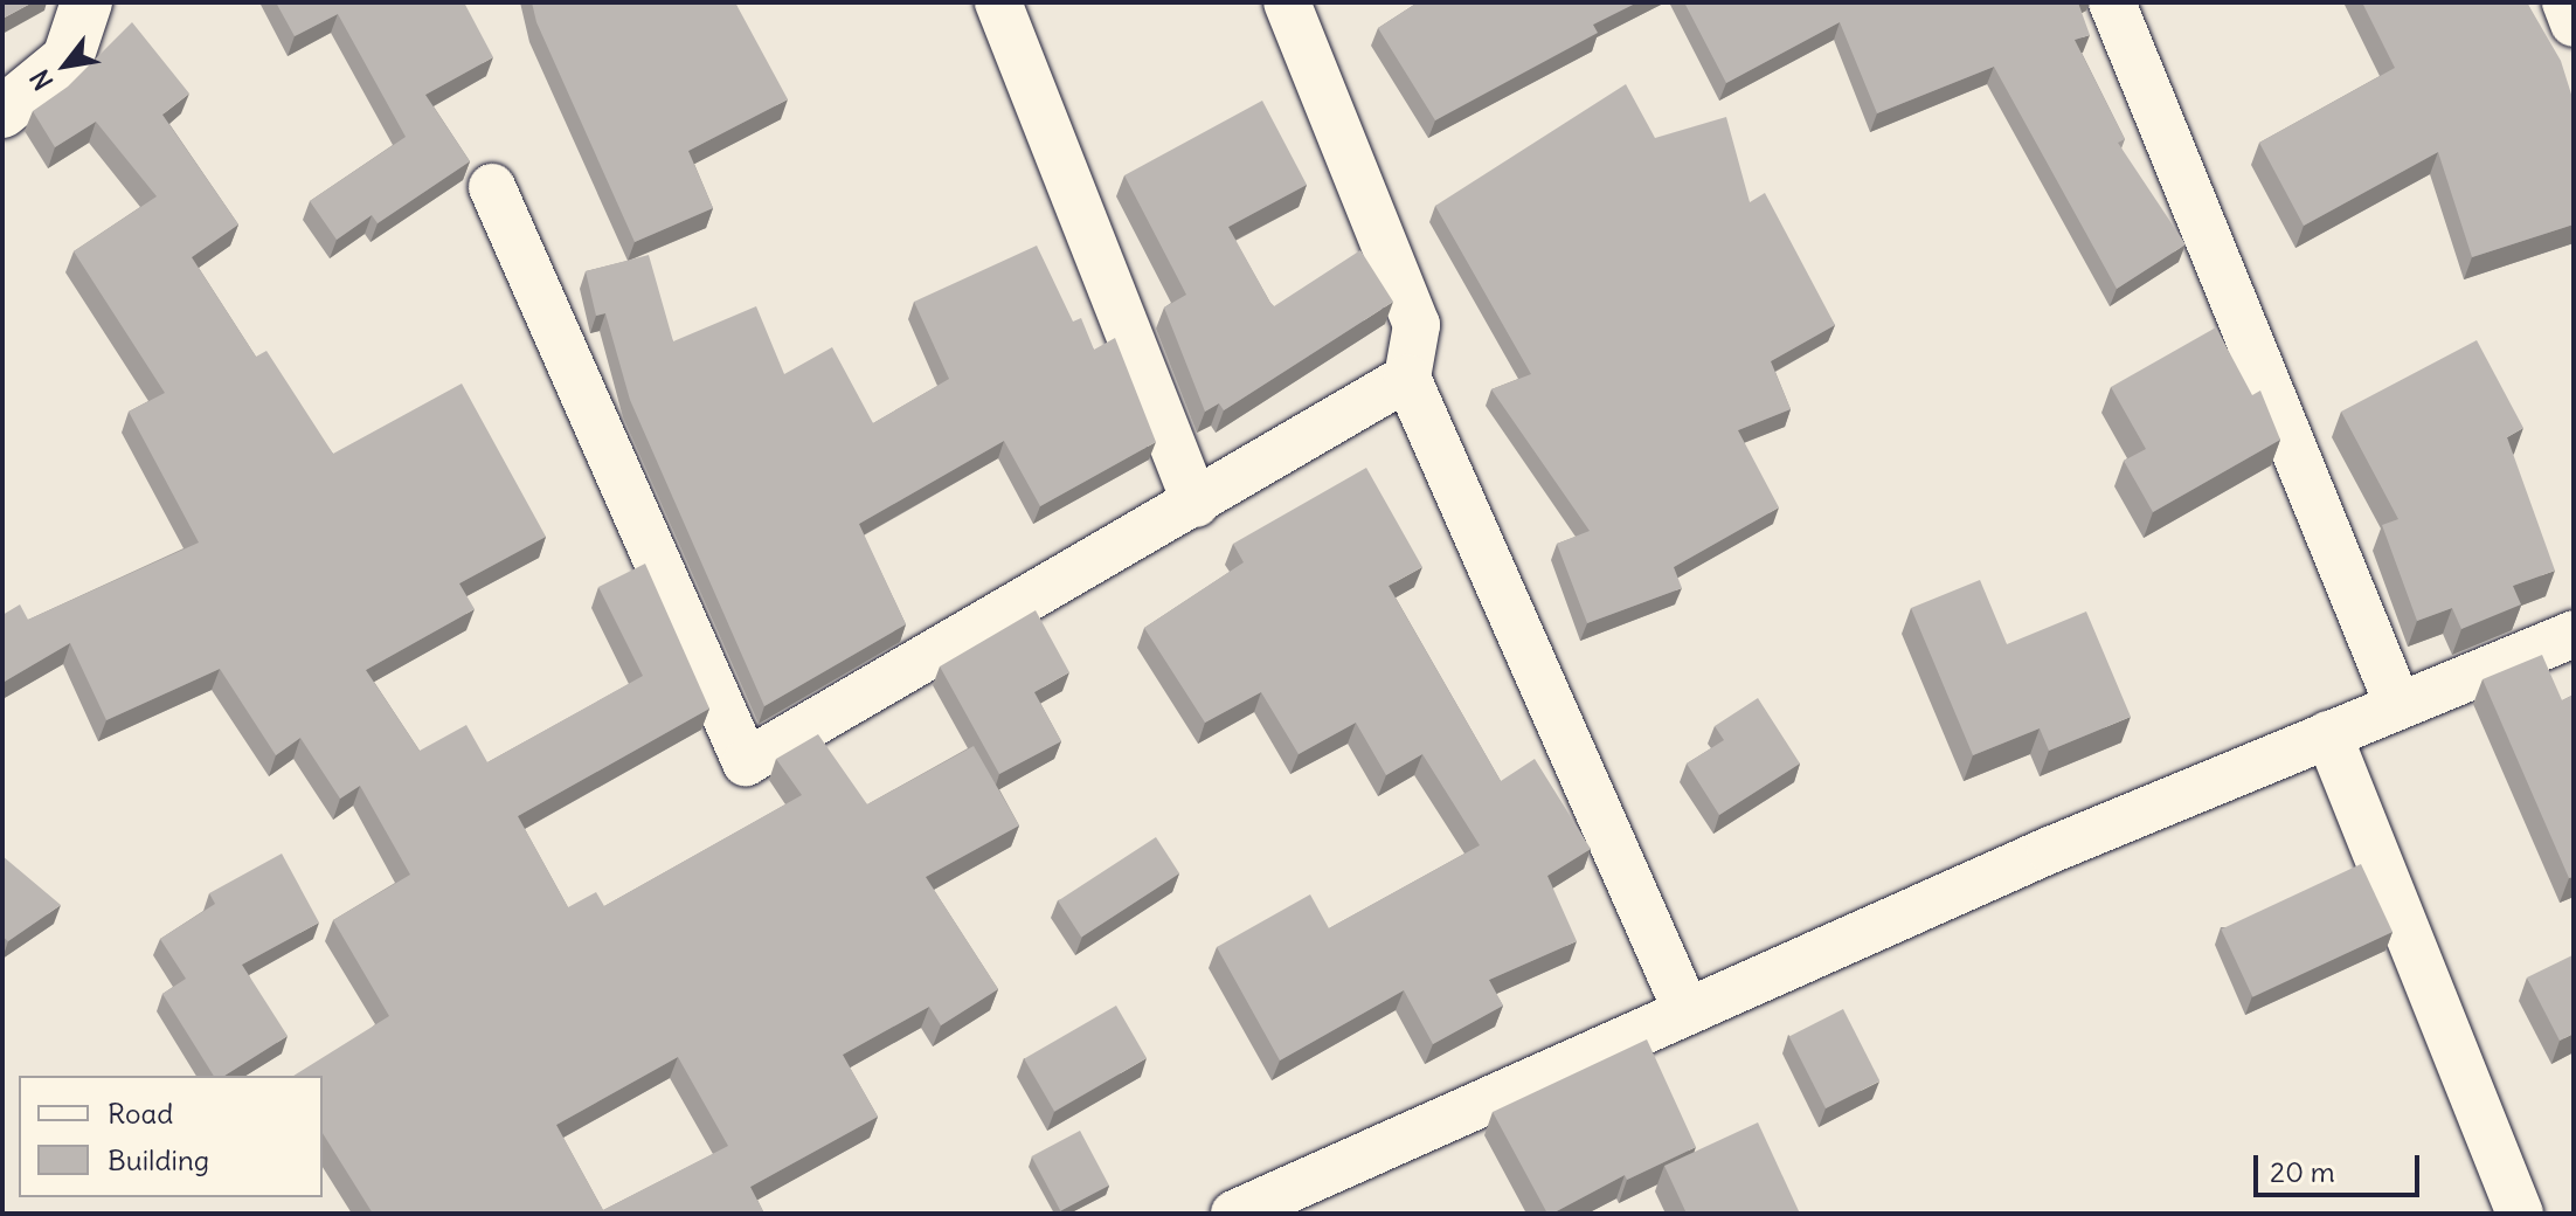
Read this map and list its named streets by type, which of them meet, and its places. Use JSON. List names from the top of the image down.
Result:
{
  "legend": ["Road", "Building"],
  "scale_bar": "20 m",
  "north": "bottom left"
}
